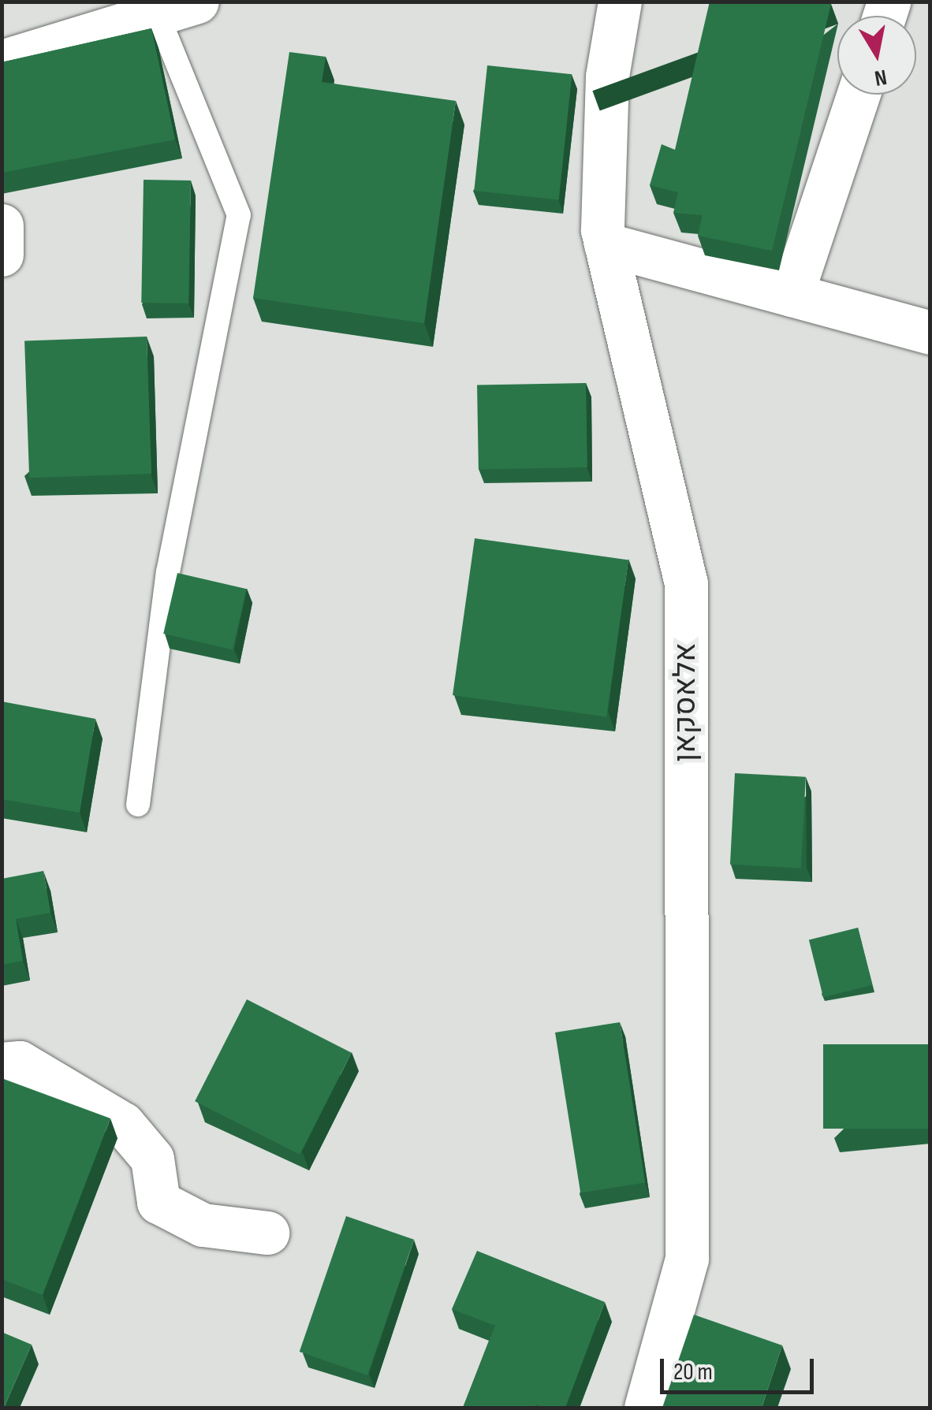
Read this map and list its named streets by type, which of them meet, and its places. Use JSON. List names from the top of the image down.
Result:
{
  "streets": {
    "street": ["אלאסקאן"]
  },
  "scale_bar": "20 m",
  "north": "bottom"
}
